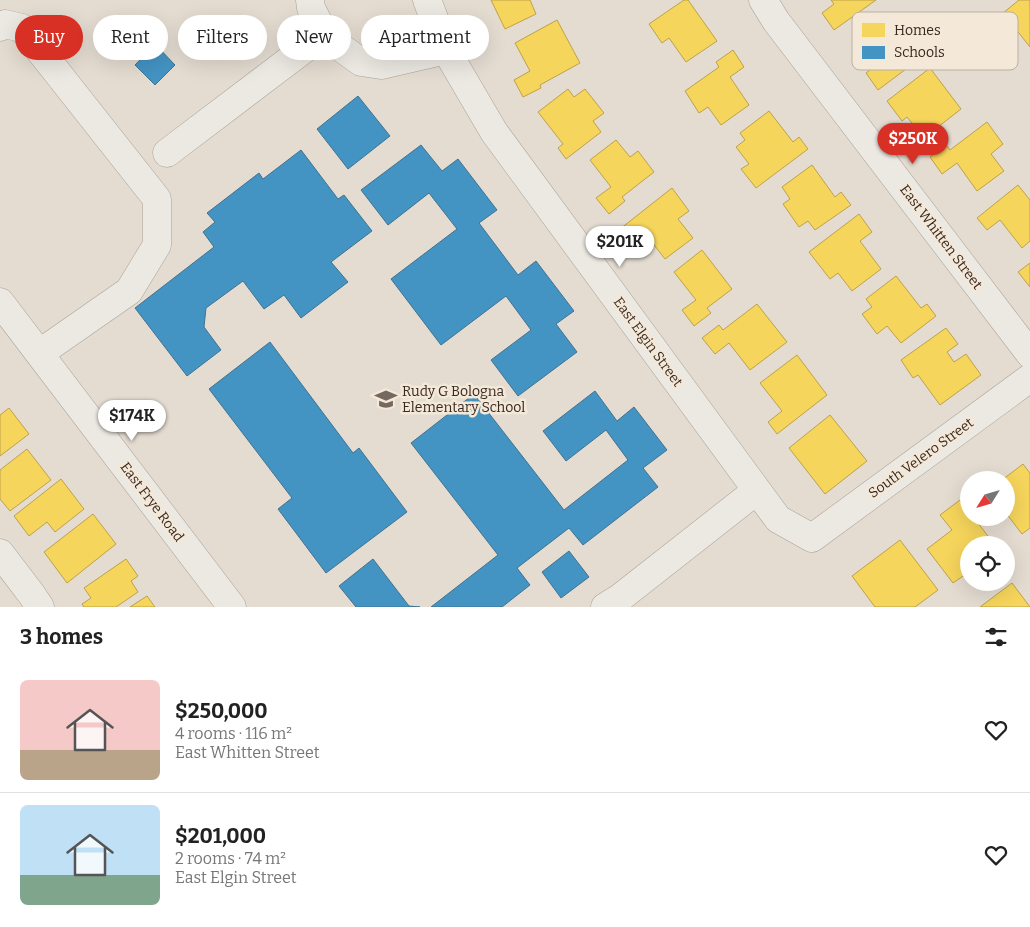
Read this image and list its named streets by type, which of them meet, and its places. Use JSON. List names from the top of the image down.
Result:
{
  "streets": {
    "street": [
      "East Whitten Street",
      "East Elgin Street",
      "South Velero Street",
      "East Frye Road"
    ]
  },
  "crossings": [
    ["East Elgin Street", "South Velero Street"]
  ],
  "places": {
    "school or university": ["Rudy G Bologna Elementary School"]
  },
  "legend": ["Homes", "Schools"],
  "north": "bottom left",
  "page": {
    "chip": [
      "Buy",
      "Rent",
      "Filters",
      "New",
      "Apartment"
    ],
    "price": ["$250K", "$201K", "$174K"],
    "heading": "3 homes",
    "list": [
      {
        "name": "$250,000",
        "note": "4 rooms · 116 m² · East Whitten Street"
      },
      {
        "name": "$201,000",
        "note": "2 rooms · 74 m² · East Elgin Street"
      }
    ]
  }
}
